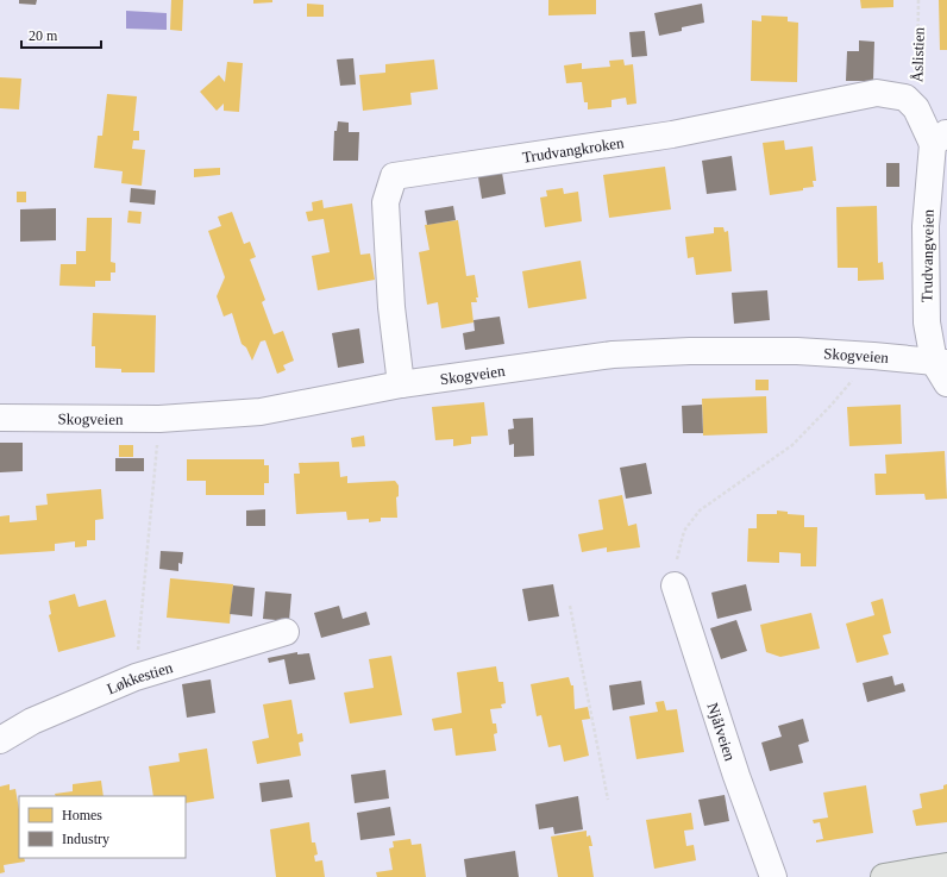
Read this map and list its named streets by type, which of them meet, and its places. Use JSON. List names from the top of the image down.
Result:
{
  "streets": {
    "street": [
      "Trudvangkroken",
      "Trudvangveien",
      "Skogveien",
      "Løkkestien",
      "Njålveien"
    ],
    "path": ["Åslistien"]
  },
  "crossings": [
    ["Åslistien", "Trudvangkroken"],
    ["Trudvangkroken", "Trudvangveien"],
    ["Trudvangkroken", "Skogveien"],
    ["Trudvangveien", "Skogveien"]
  ],
  "legend": ["Homes", "Industry"],
  "scale_bar": "20 m"
}
